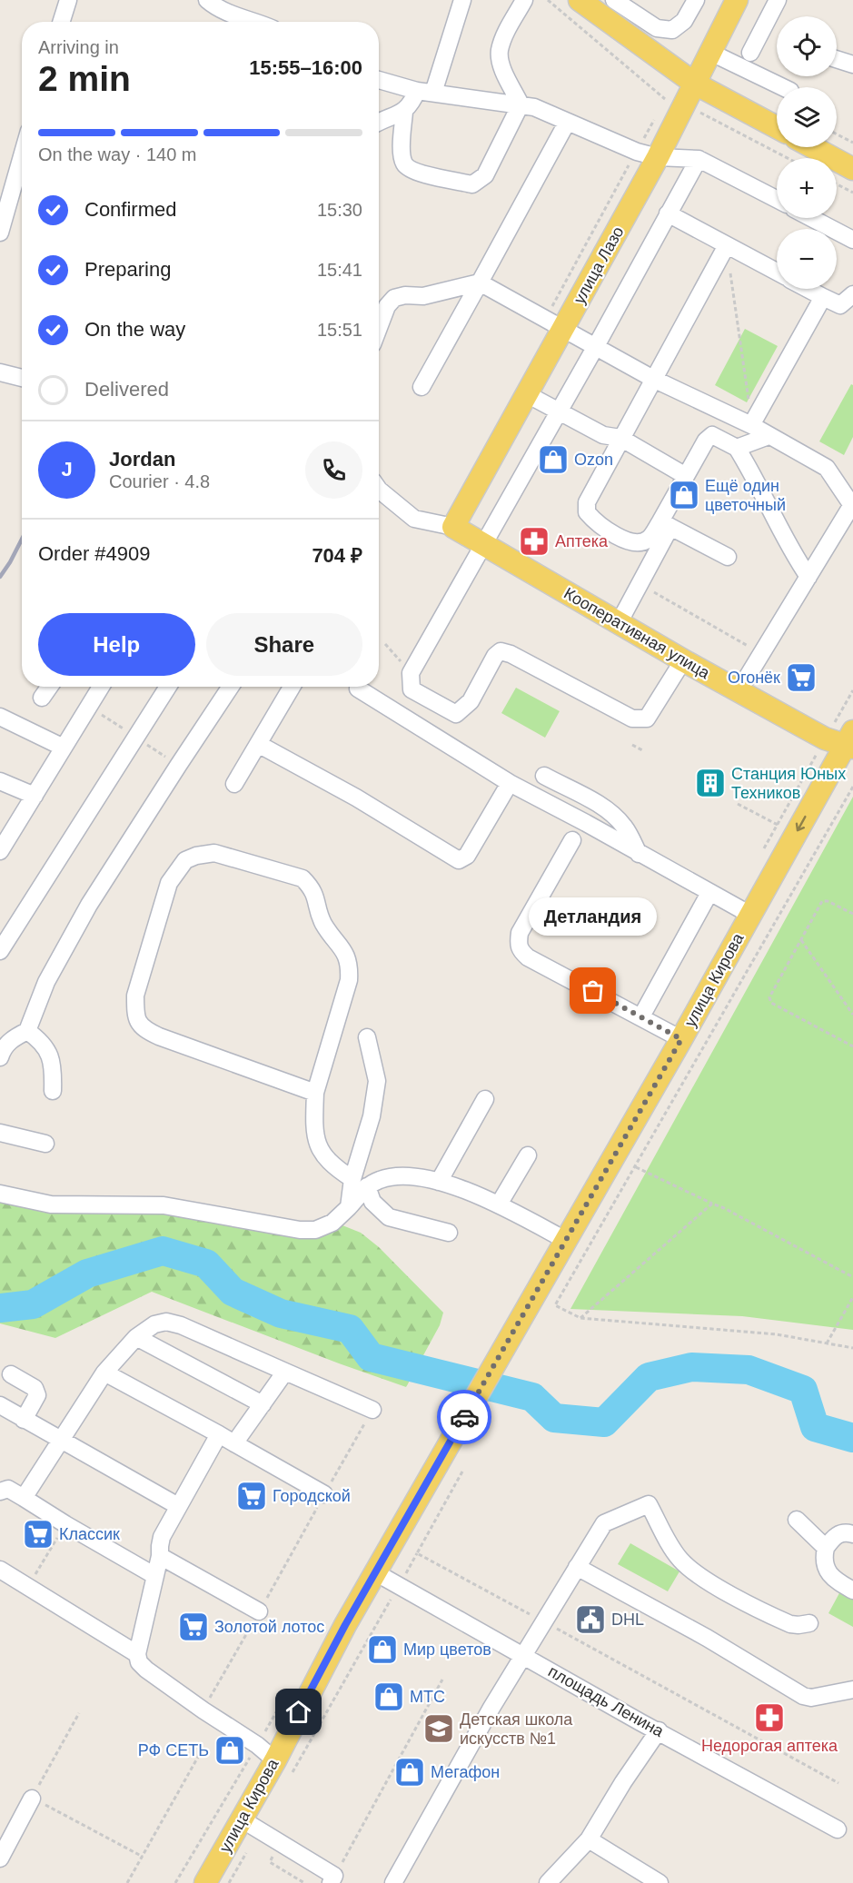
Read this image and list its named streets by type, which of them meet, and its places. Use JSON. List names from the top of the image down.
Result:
{
  "streets": {
    "main road": ["улица Лазо", "Кооперативная улица", "улица Кирова"],
    "street": ["площадь Ленина"]
  },
  "crossings": [
    ["улица Лазо", "Кооперативная улица"],
    ["Кооперативная улица", "улица Кирова"],
    ["улица Кирова", "площадь Ленина"]
  ],
  "places": {
    "shop": [
      "Ozon",
      "Ещё один цветочный",
      "Мир цветов",
      "МТС",
      "РФ СЕТЬ",
      "Мегафон"
    ],
    "pharmacy": ["Аптека", "Недорогая аптека"],
    "supermarket": [
      "Огонёк",
      "Городской",
      "Классик",
      "Золотой лотос"
    ],
    "building": ["Станция Юных Техников"],
    "other": ["Детландия"],
    "public building": ["DHL"],
    "school or university": ["Детская школа искусств №1"]
  },
  "page": {
    "map_buttons": ["+", "−"],
    "heading": ["2 min", "Arriving in", "15:55–16:00"],
    "panel": [
      "Jordan",
      "Courier · 4.8",
      "Order #4909",
      "704 ₽"
    ],
    "bar": "On the way · 140 m",
    "list": [
      ["Confirmed", "15:30"],
      ["Preparing", "15:41"],
      ["On the way", "15:51"],
      "Delivered"
    ],
    "round": "J",
    "buttons": ["Help", "Share"],
    "bubble": "Детландия"
  }
}
